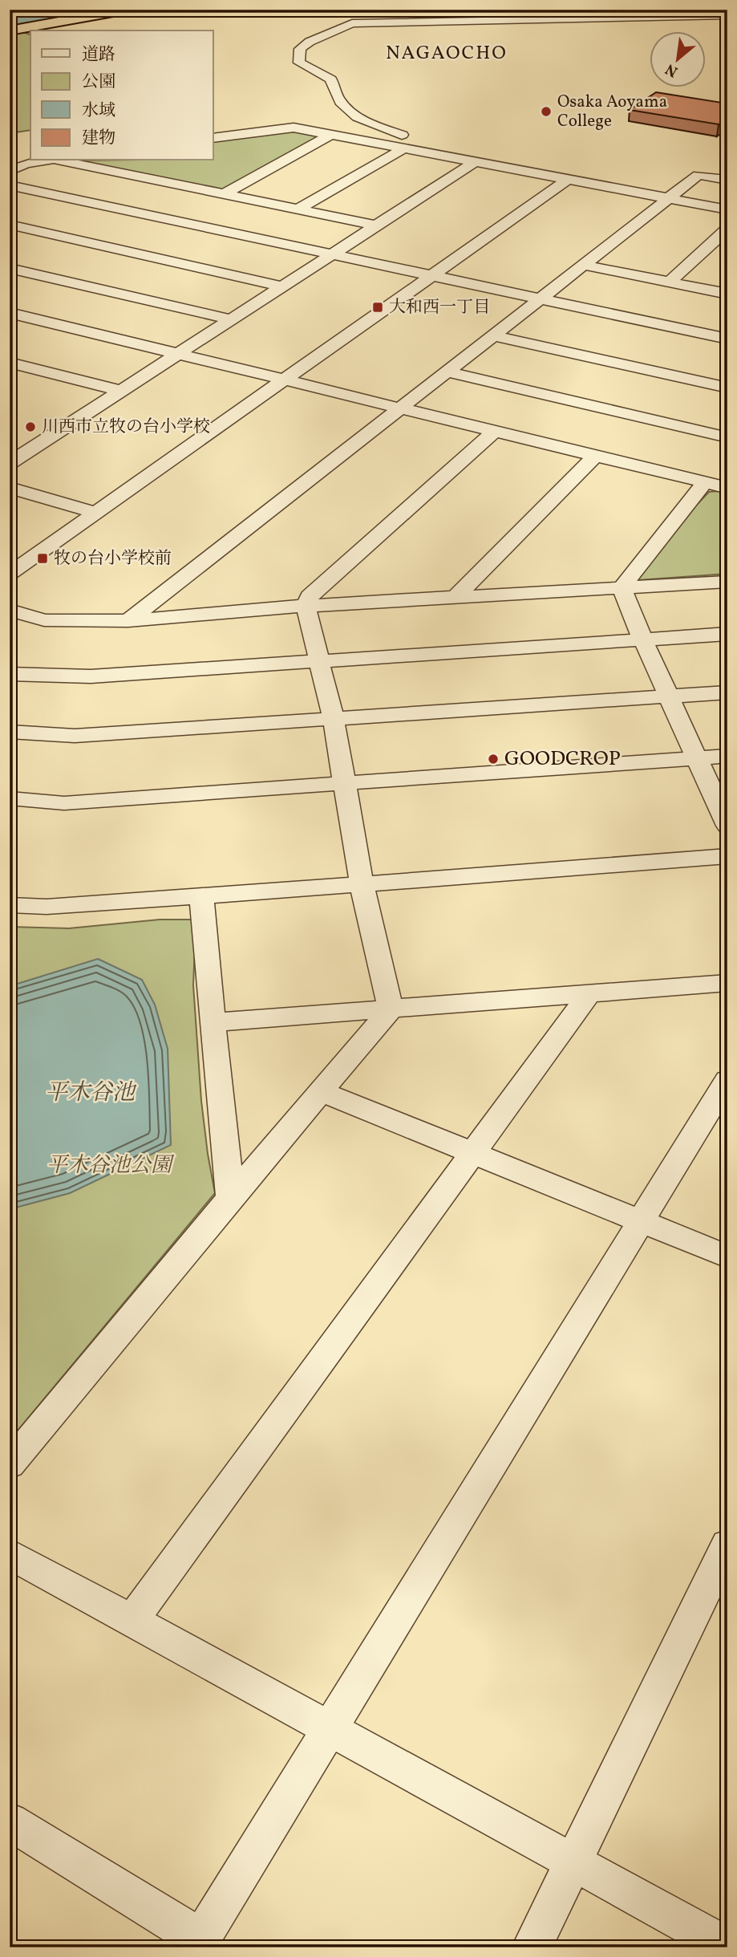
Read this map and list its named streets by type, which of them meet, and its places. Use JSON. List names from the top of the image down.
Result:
{
  "districts": ["NAGAOCHO"],
  "water": ["平木谷池"],
  "parks": ["平木谷池公園"],
  "places": {
    "other": ["Osaka Aoyama College", "川西市立牧の台小学校", "GOODCROP"],
    "transit": ["大和西一丁目", "牧の台小学校前"]
  },
  "legend": [
    "道路",
    "公園",
    "水域",
    "建物"
  ],
  "north": "bottom left"
}
